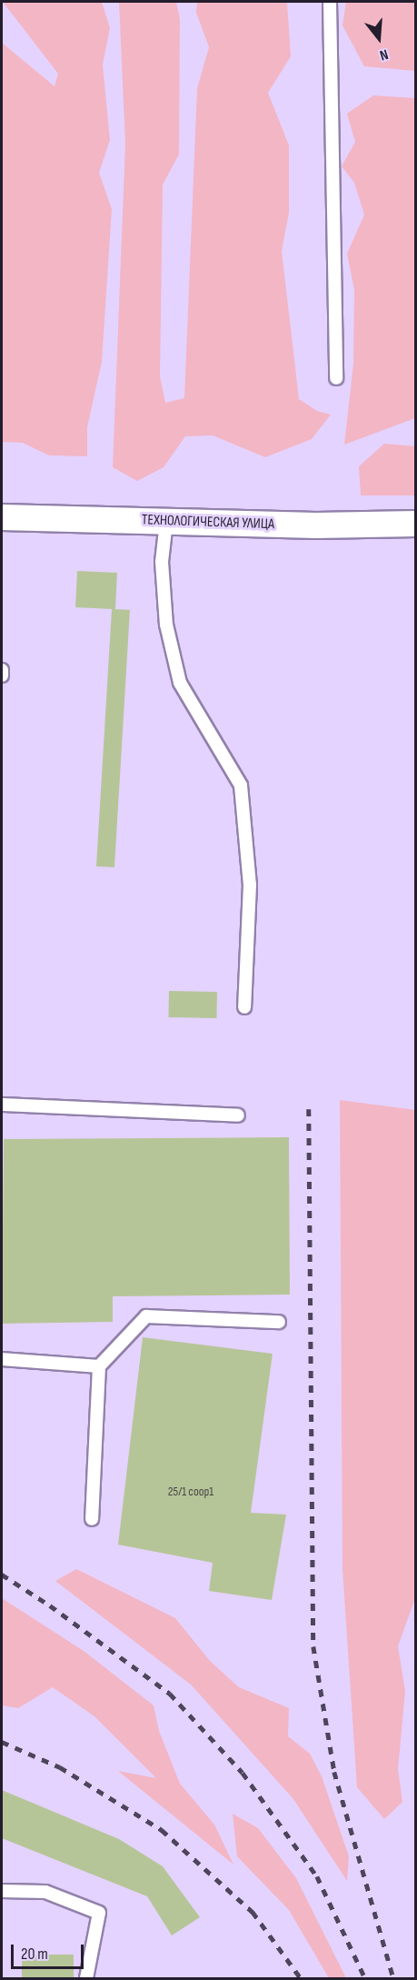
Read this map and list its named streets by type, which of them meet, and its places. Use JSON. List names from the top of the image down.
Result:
{
  "streets": {
    "street": ["ТЕХНОЛОГИЧЕСКАЯ УЛИЦА"]
  },
  "house_numbers": ["25/1 соор1"],
  "scale_bar": "20 m",
  "north": "bottom"
}
